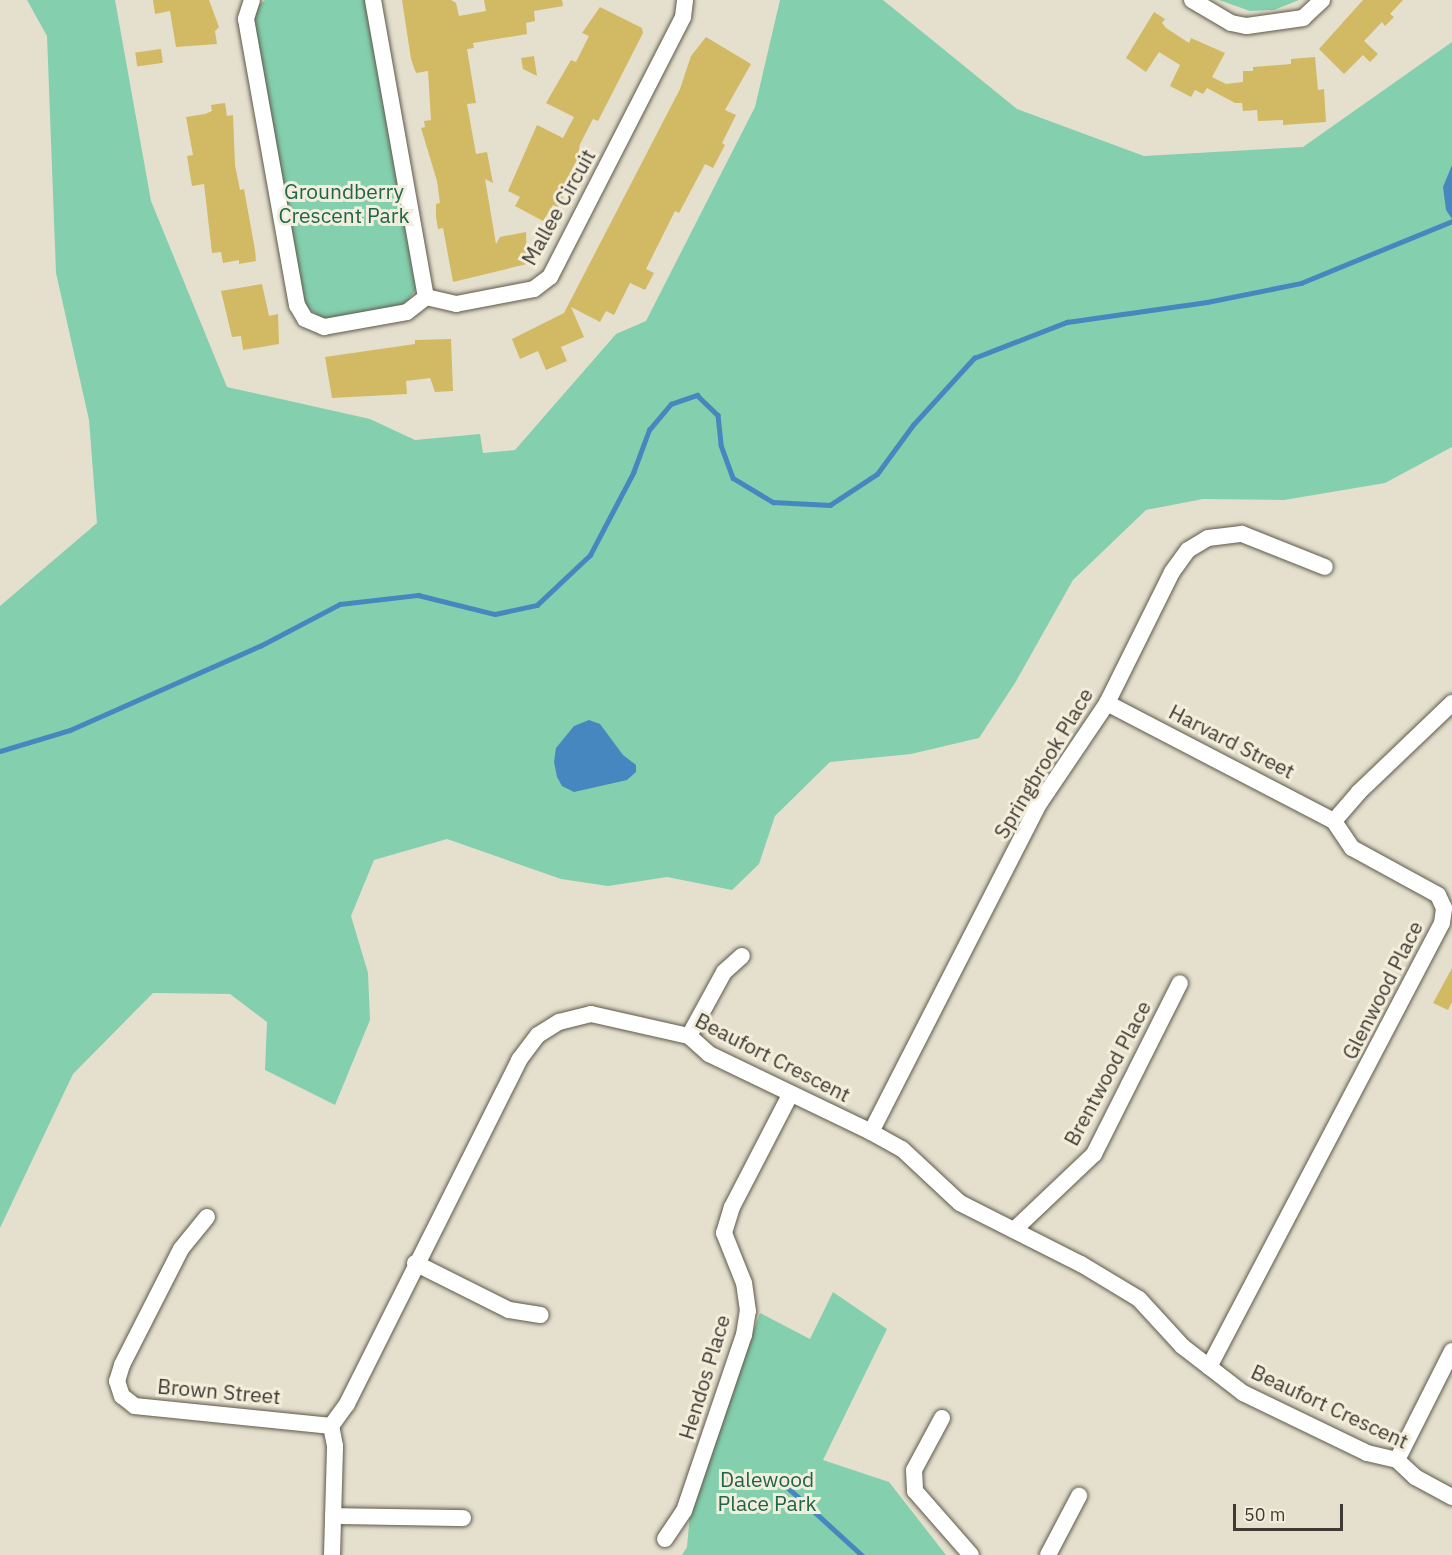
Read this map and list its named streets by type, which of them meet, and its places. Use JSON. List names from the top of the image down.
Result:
{
  "streets": {
    "street": [
      "Mallee Circuit",
      "Harvard Street",
      "Springbrook Place",
      "Glenwood Place",
      "Beaufort Crescent",
      "Brentwood Place",
      "Hendos Place",
      "Brown Street"
    ]
  },
  "crossings": [
    ["Harvard Street", "Springbrook Place"],
    ["Harvard Street", "Glenwood Place"],
    ["Springbrook Place", "Beaufort Crescent"],
    ["Glenwood Place", "Beaufort Crescent"],
    ["Beaufort Crescent", "Brentwood Place"],
    ["Beaufort Crescent", "Hendos Place"],
    ["Beaufort Crescent", "Brown Street"]
  ],
  "parks": ["Groundberry Crescent Park", "Dalewood Place Park"],
  "scale_bar": "50 m"
}
